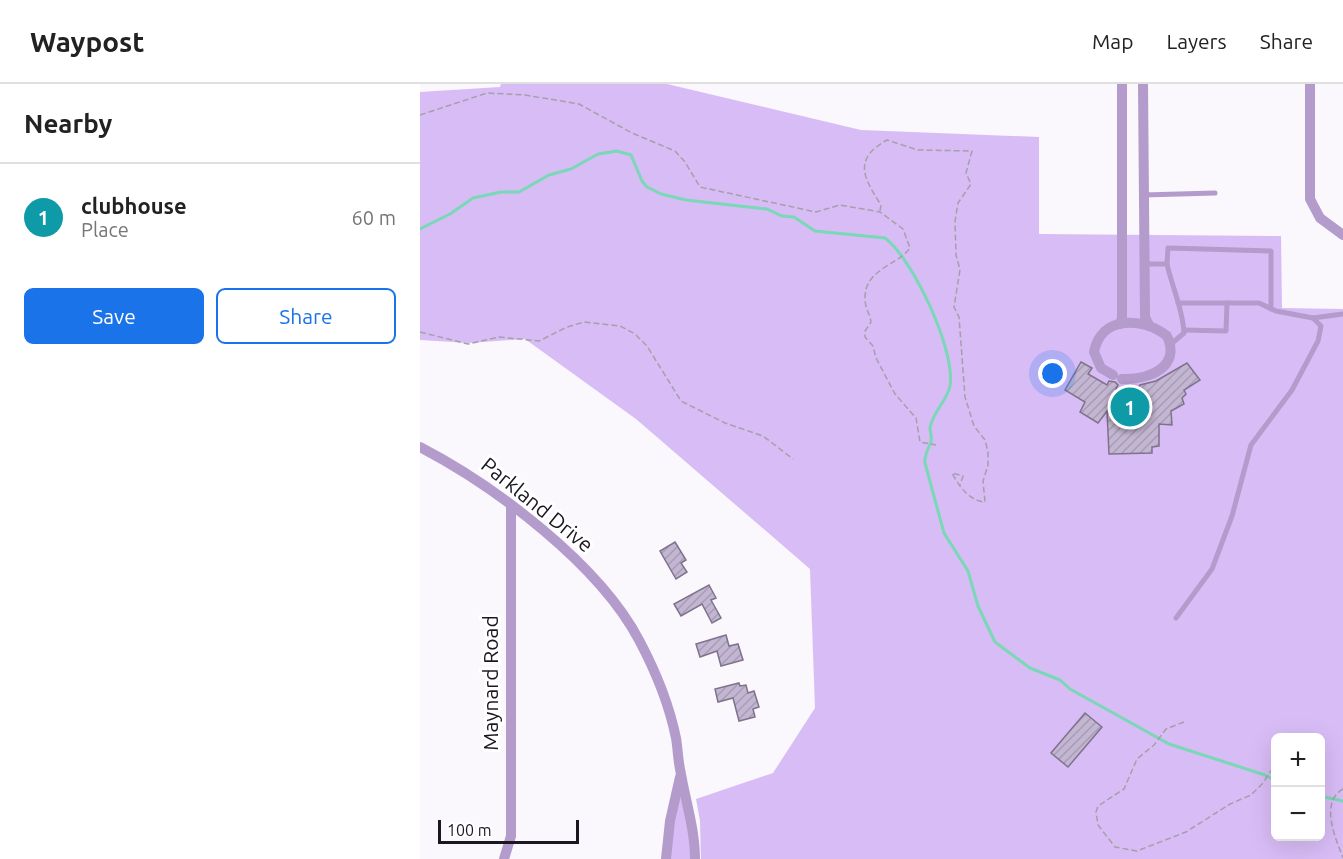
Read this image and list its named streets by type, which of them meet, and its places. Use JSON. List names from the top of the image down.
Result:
{
  "streets": {
    "street": ["Parkland Drive", "Maynard Road"]
  },
  "crossings": [
    ["Parkland Drive", "Maynard Road"]
  ],
  "scale_bar": "100 m",
  "page": {
    "header": "Waypost",
    "nav": ["Map", "Layers", "Share"],
    "heading": "Nearby",
    "list": [
      {
        "mark": "1",
        "name": "clubhouse",
        "note": "Place",
        "value": "60 m"
      }
    ],
    "buttons": ["Save", "Share"],
    "pins": "1",
    "map_buttons": ["+", "−"],
    "scale": "100 m"
  }
}
